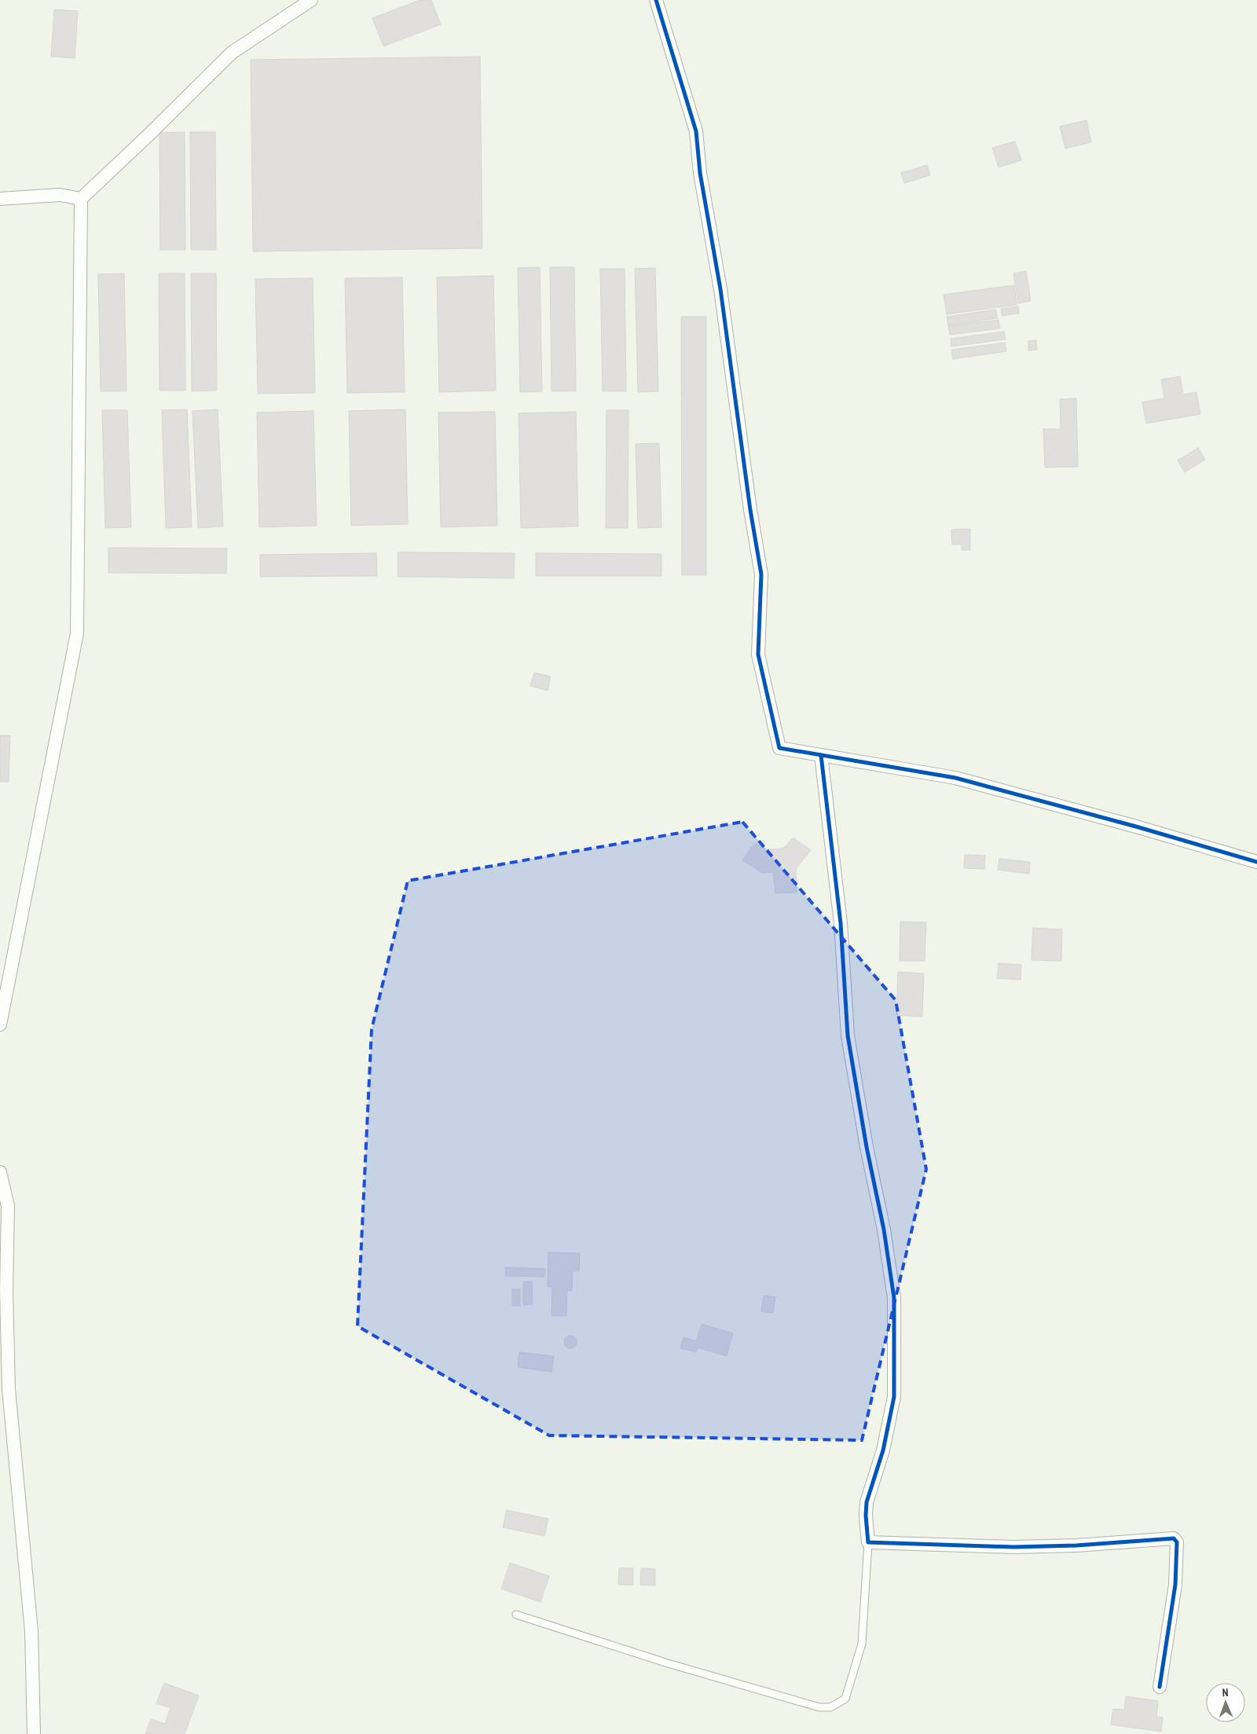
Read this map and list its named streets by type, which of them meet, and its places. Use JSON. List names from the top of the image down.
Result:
{
  "north": "top"
}
